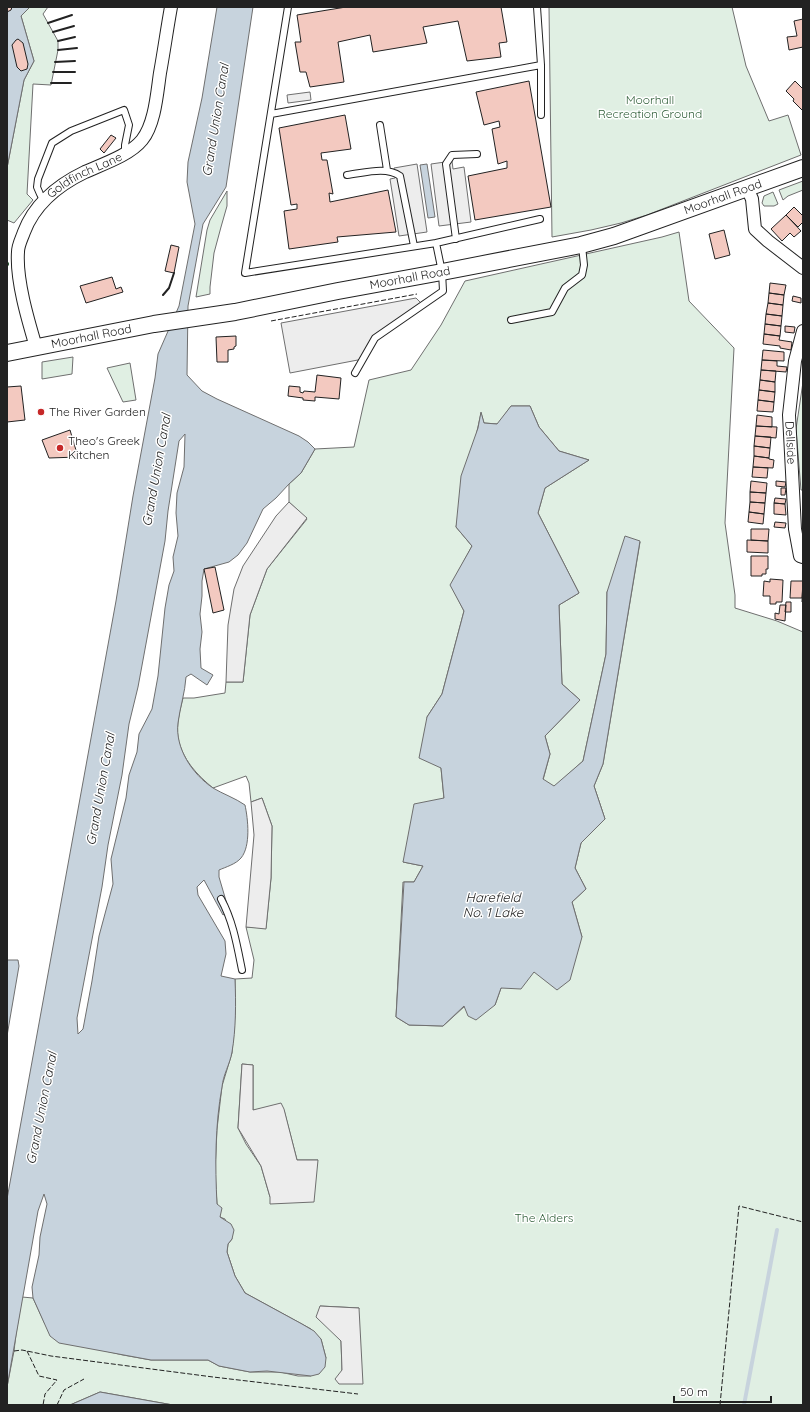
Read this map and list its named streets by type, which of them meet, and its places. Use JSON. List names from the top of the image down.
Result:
{
  "streets": {
    "street": ["Goldfinch Lane", "Moorhall Road", "Dellside"]
  },
  "crossings": [
    ["Goldfinch Lane", "Moorhall Road"]
  ],
  "water": ["Grand Union Canal", "Harefield No. 1 Lake"],
  "parks": ["Moorhall Recreation Ground", "The Alders"],
  "places": ["The River Garden", "Theo's Greek Kitchen"],
  "scale_bar": "50 m"
}
